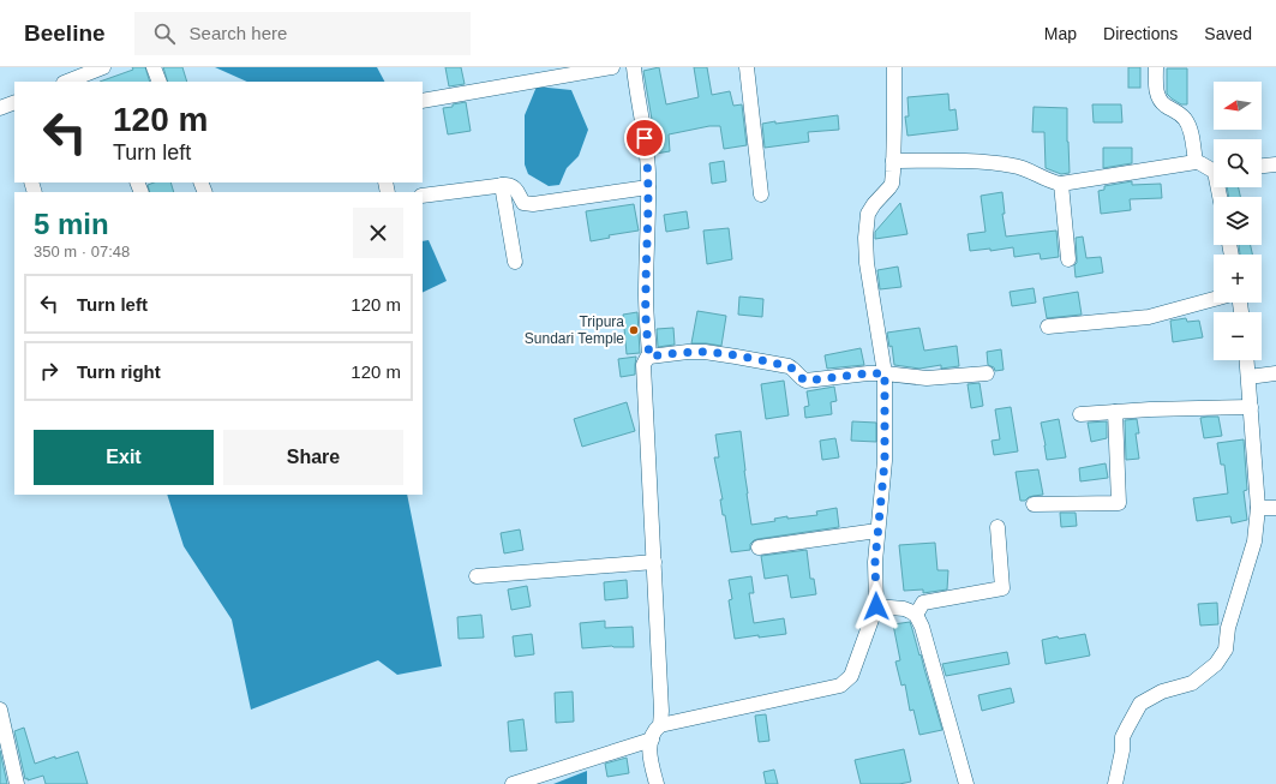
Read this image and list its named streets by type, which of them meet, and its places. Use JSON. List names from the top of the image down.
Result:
{
  "places": ["Tripura Sundari Temple"],
  "north": "left",
  "page": {
    "header": "Beeline",
    "search": "Search here",
    "nav": ["Map", "Directions", "Saved"],
    "map_buttons": ["+", "−"],
    "turn": ["120 m", "Turn left"],
    "heading": ["5 min", "350 m · 07:48"],
    "list": [
      {
        "name": "Turn left",
        "value": "120 m"
      },
      {
        "name": "Turn right",
        "value": "120 m"
      }
    ],
    "buttons": ["Exit", "Share"]
  }
}
